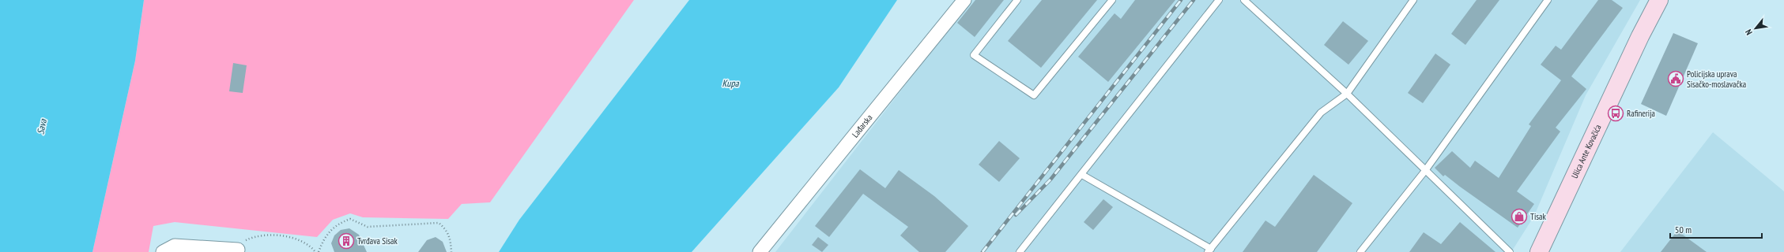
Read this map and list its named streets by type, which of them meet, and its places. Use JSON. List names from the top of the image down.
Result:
{
  "streets": {
    "main road": ["Ulica Ante Kovačića"],
    "street": ["Lađarska"]
  },
  "water": ["Kupa", "Sava"],
  "places": {
    "public building": ["Policijska uprava Sisačko-moslavačka"],
    "bus stop": ["Rafinerija"],
    "shop": ["Tisak"],
    "building": ["Tvrđava Sisak"]
  },
  "scale_bar": "50 m",
  "north": "bottom left"
}
